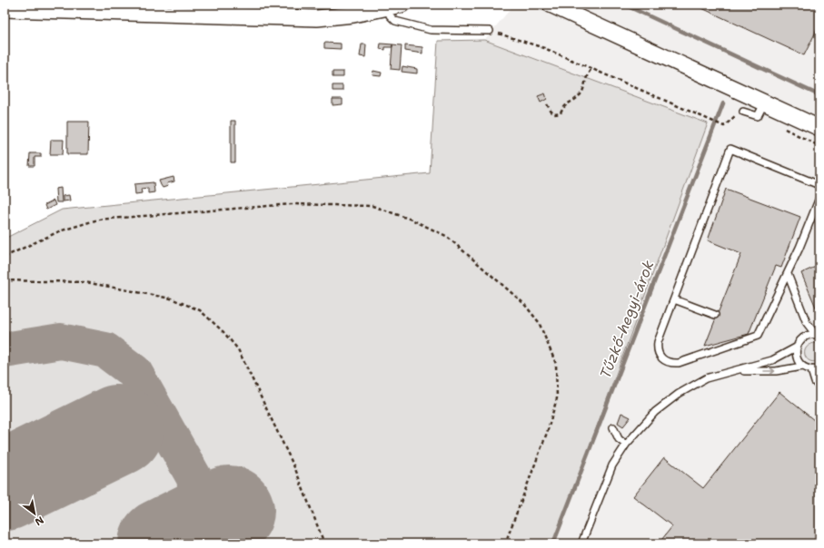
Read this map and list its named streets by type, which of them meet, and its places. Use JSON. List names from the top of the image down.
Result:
{
  "water": ["Tűzkő-hegyi-árok"],
  "north": "bottom right"
}
